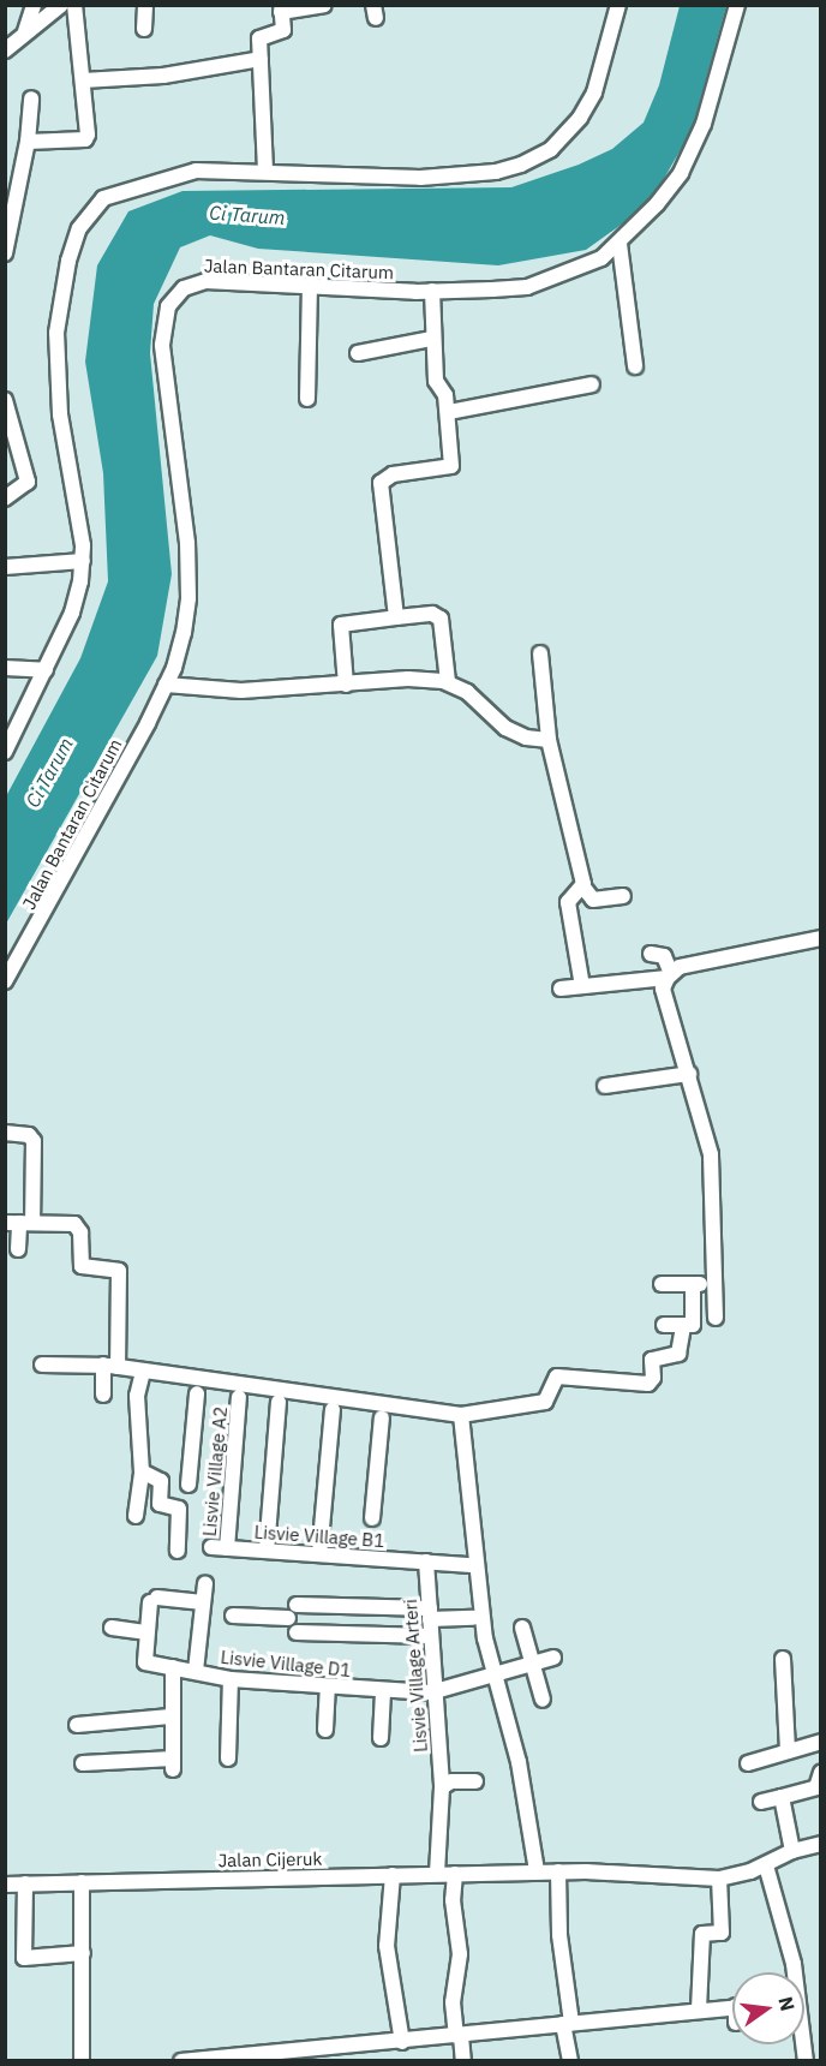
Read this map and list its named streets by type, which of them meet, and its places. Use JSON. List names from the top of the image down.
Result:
{
  "streets": {
    "street": [
      "Jalan Bantaran Citarum",
      "Lisvie Village A2",
      "Lisvie Village B1",
      "Lisvie Village D1",
      "Lisvie Village Arteri",
      "Jalan Cijeruk"
    ]
  },
  "crossings": [
    ["Lisvie Village A2", "Lisvie Village B1"],
    ["Lisvie Village B1", "Lisvie Village Arteri"],
    ["Lisvie Village D1", "Lisvie Village Arteri"],
    ["Lisvie Village Arteri", "Jalan Cijeruk"]
  ],
  "water": ["Ci Tarum"],
  "north": "right"
}
